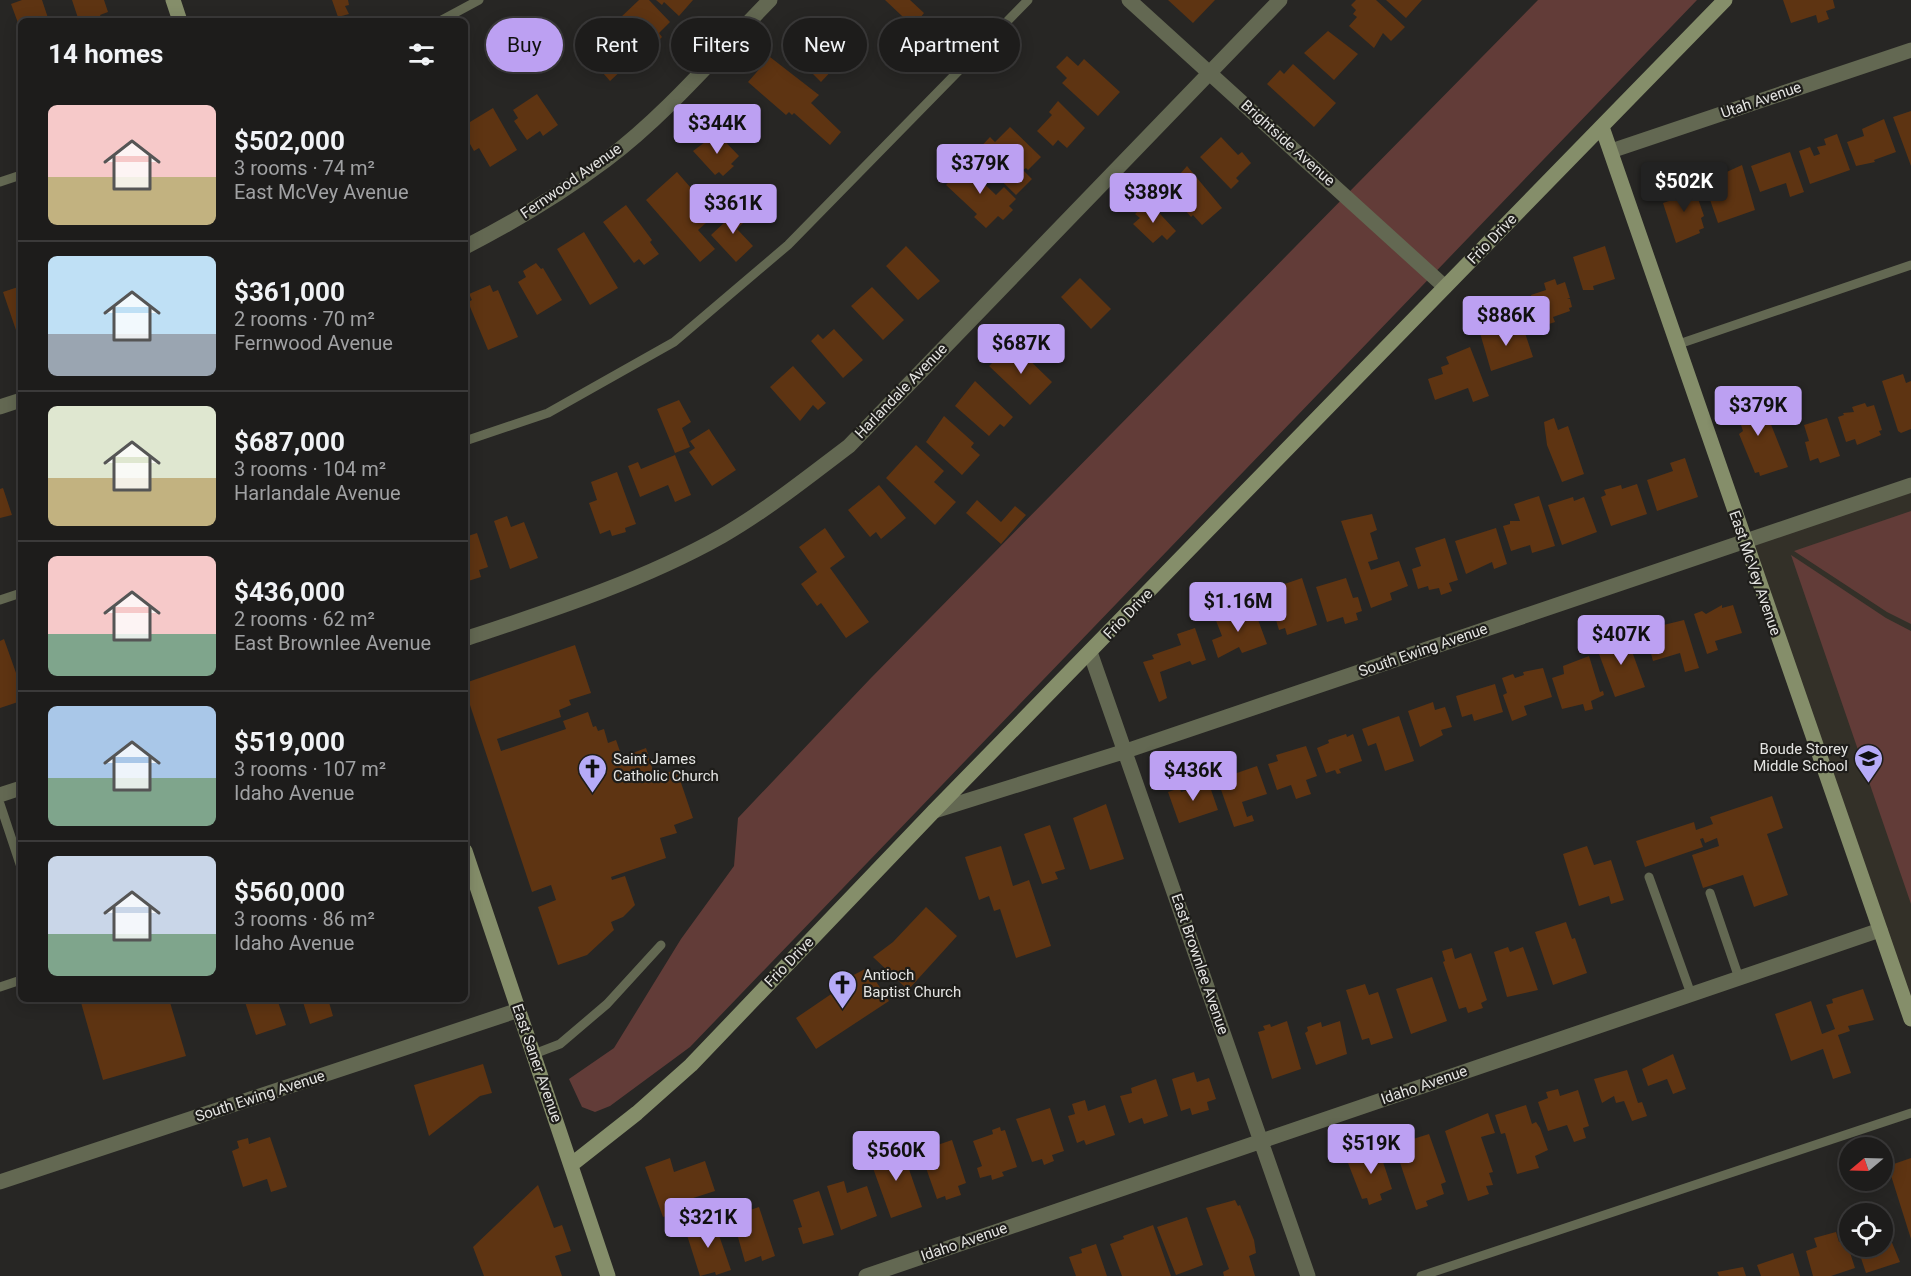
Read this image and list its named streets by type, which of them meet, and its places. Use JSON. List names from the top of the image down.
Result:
{
  "streets": {
    "street": [
      "Utah Avenue",
      "Brightside Avenue",
      "Fernwood Avenue",
      "Frio Drive",
      "Harlandale Avenue",
      "East McVey Avenue",
      "South Ewing Avenue",
      "East Brownlee Avenue",
      "East Saner Avenue",
      "Idaho Avenue"
    ]
  },
  "crossings": [
    ["Utah Avenue", "East McVey Avenue"],
    ["Brightside Avenue", "Frio Drive"],
    ["Brightside Avenue", "Harlandale Avenue"],
    ["Frio Drive", "East McVey Avenue"],
    ["Frio Drive", "South Ewing Avenue"],
    ["Frio Drive", "East Brownlee Avenue"],
    ["Frio Drive", "East Saner Avenue"],
    ["East McVey Avenue", "South Ewing Avenue"],
    ["East McVey Avenue", "Idaho Avenue"],
    ["South Ewing Avenue", "East Brownlee Avenue"],
    ["South Ewing Avenue", "East Saner Avenue"],
    ["East Brownlee Avenue", "Idaho Avenue"]
  ],
  "places": {
    "school or university": ["Boude Storey Middle School"],
    "church": ["Saint James Catholic Church", "Antioch Baptist Church"]
  },
  "north": "left",
  "page": {
    "chip": [
      "Buy",
      "Rent",
      "Filters",
      "New",
      "Apartment"
    ],
    "heading": "14 homes",
    "list": [
      {
        "name": "$502,000",
        "note": "3 rooms · 74 m² · East McVey Avenue"
      },
      {
        "name": "$361,000",
        "note": "2 rooms · 70 m² · Fernwood Avenue"
      },
      {
        "name": "$687,000",
        "note": "3 rooms · 104 m² · Harlandale Avenue"
      },
      {
        "name": "$436,000",
        "note": "2 rooms · 62 m² · East Brownlee Avenue"
      },
      {
        "name": "$519,000",
        "note": "3 rooms · 107 m² · Idaho Avenue"
      },
      {
        "name": "$560,000",
        "note": "3 rooms · 86 m² · Idaho Avenue"
      }
    ],
    "price": [
      "$344K",
      "$379K",
      "$502K",
      "$389K",
      "$361K",
      "$886K",
      "$687K",
      "$379K",
      "$1.16M",
      "$407K",
      "$436K",
      "$519K",
      "$560K",
      "$321K"
    ]
  }
}
